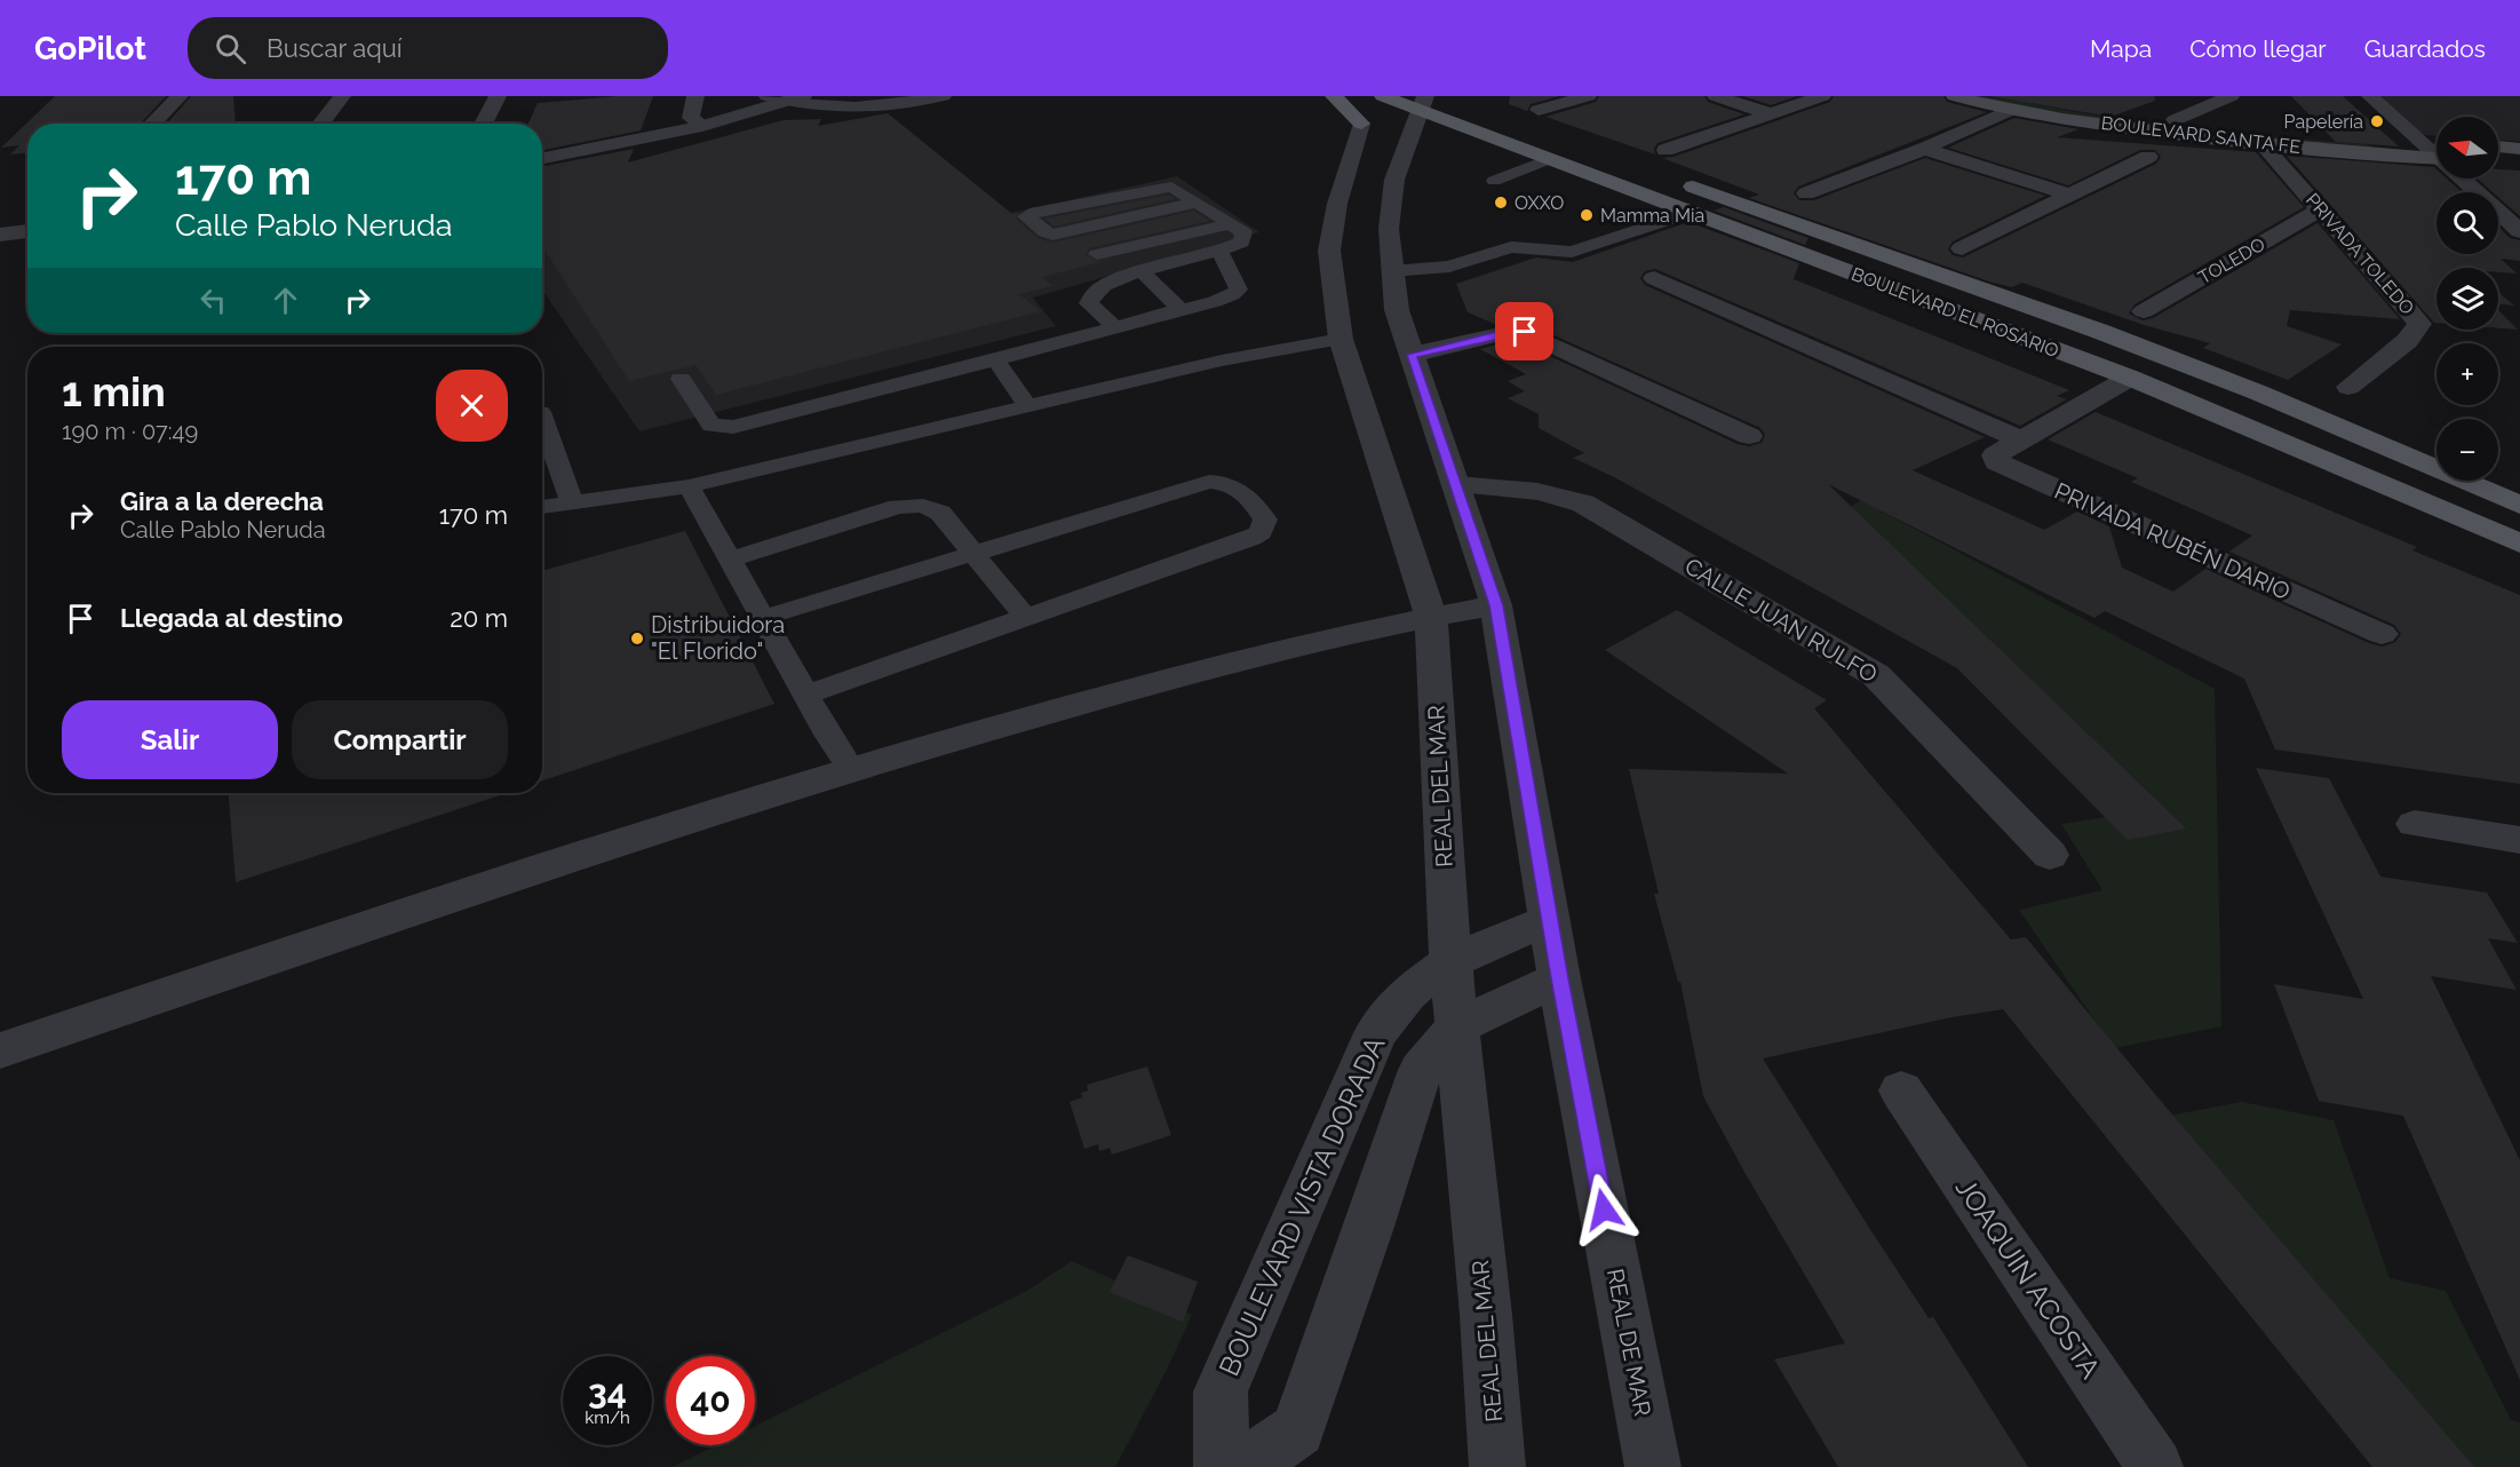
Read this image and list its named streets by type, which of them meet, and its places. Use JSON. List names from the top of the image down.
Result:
{
  "streets": {
    "main road": ["BOULEVARD SANTA FE", "BOULEVARD EL ROSARIO"],
    "street": [
      "PRIVADA TOLEDO",
      "TOLEDO",
      "PRIVADA RUBÉN DARIO",
      "CALLE JUAN RULFO",
      "REAL DEL MAR",
      "BOULEVARD VISTA DORADA",
      "JOAQUIN ACOSTA",
      "REAL DE MAR"
    ]
  },
  "crossings": [
    ["BOULEVARD SANTA FE", "PRIVADA TOLEDO"],
    ["PRIVADA TOLEDO", "TOLEDO"],
    ["BOULEVARD EL ROSARIO", "PRIVADA RUBÉN DARIO"],
    ["BOULEVARD EL ROSARIO", "REAL DEL MAR"],
    ["BOULEVARD EL ROSARIO", "REAL DE MAR"],
    ["CALLE JUAN RULFO", "REAL DE MAR"],
    ["REAL DEL MAR", "BOULEVARD VISTA DORADA"],
    ["BOULEVARD VISTA DORADA", "REAL DE MAR"]
  ],
  "places": [
    "Papelería",
    "OXXO",
    "Mamma Mia",
    "Distribuidora \"El Florido\""
  ],
  "north": "left",
  "page": {
    "header": "GoPilot",
    "search": "Buscar aquí",
    "nav": ["Mapa", "Cómo llegar", "Guardados"],
    "map_buttons": ["+", "−"],
    "turn": ["170 m", "Calle Pablo Neruda"],
    "heading": ["1 min", "190 m · 07:49"],
    "list": [
      {
        "name": "Gira a la derecha",
        "note": "Calle Pablo Neruda",
        "value": "170 m"
      },
      {
        "name": "Llegada al destino",
        "value": "20 m"
      }
    ],
    "buttons": ["Salir", "Compartir"],
    "speed": "34 km/h",
    "limit": "40"
  }
}
